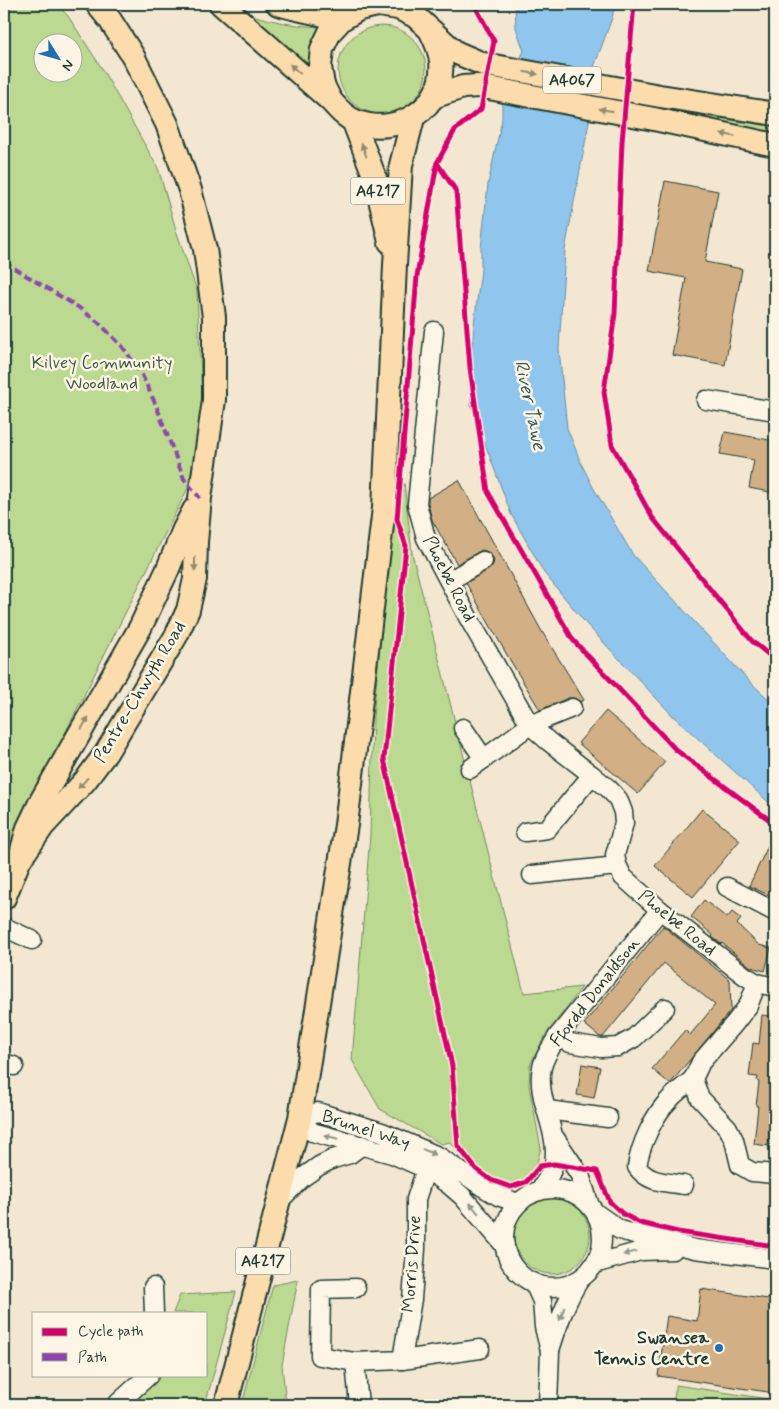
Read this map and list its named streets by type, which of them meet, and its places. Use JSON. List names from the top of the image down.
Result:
{
  "streets": {
    "main road": ["A4067", "A4217", "Pentre-Chwyth Road"],
    "street": [
      "Phoebe Road",
      "Ffordd Donaldson",
      "Brunel Way",
      "Morris Drive"
    ]
  },
  "crossings": [
    ["A4067", "A4217"],
    ["A4217", "Brunel Way"],
    ["Phoebe Road", "Ffordd Donaldson"],
    ["Ffordd Donaldson", "Brunel Way"],
    ["Brunel Way", "Morris Drive"]
  ],
  "water": ["River Tawe"],
  "parks": ["Kilvey Community Woodland"],
  "places": ["Swansea Tennis Centre"],
  "legend": ["Cycle path", "Path"],
  "north": "bottom right"
}
